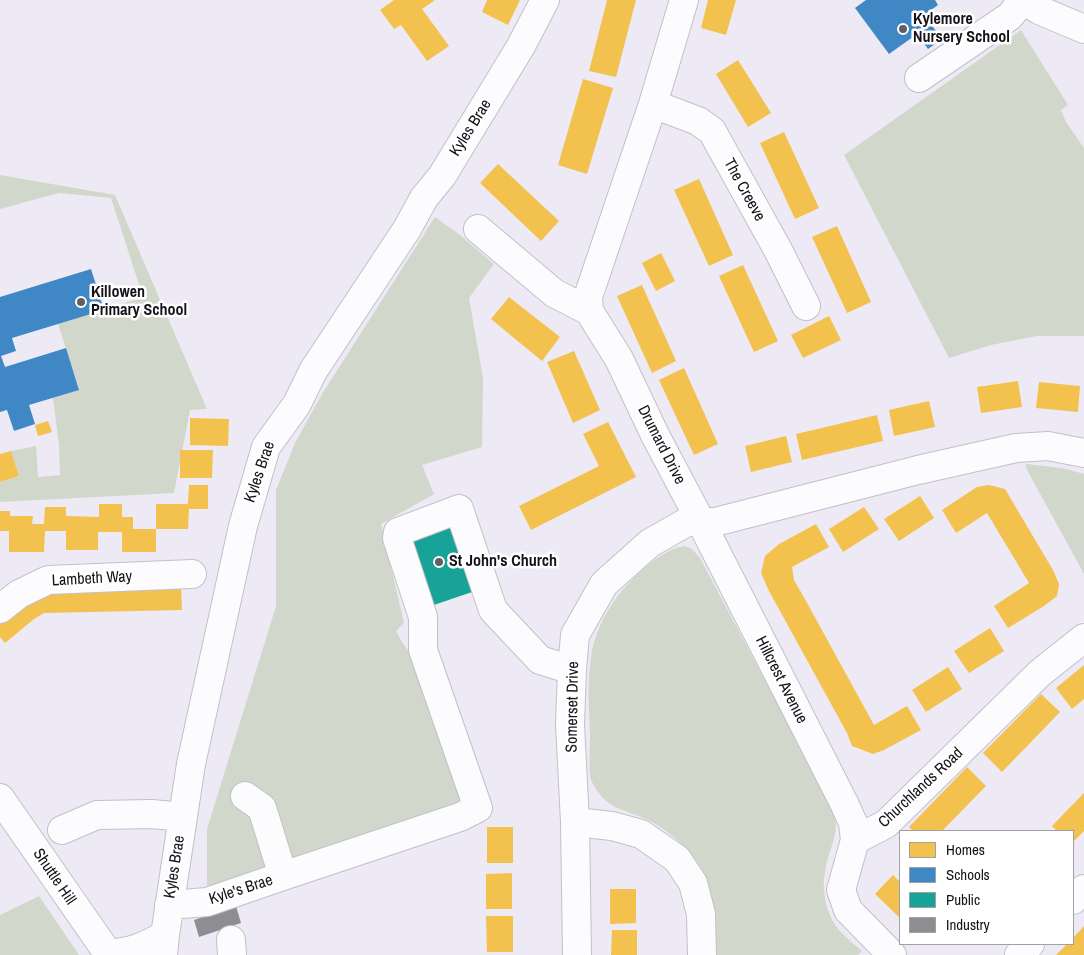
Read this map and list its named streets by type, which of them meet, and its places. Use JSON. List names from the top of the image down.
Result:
{
  "streets": {
    "street": [
      "Kyles Brae",
      "The Creeve",
      "Drumard Drive",
      "Lambeth Way",
      "Hillcrest Avenue",
      "Somerset Drive",
      "Churchlands Road",
      "Shuttle Hill",
      "Kyle's Brae"
    ]
  },
  "crossings": [
    ["Kyles Brae", "Shuttle Hill"],
    ["Kyles Brae", "Kyle's Brae"],
    ["Drumard Drive", "Hillcrest Avenue"],
    ["Drumard Drive", "Somerset Drive"],
    ["Hillcrest Avenue", "Somerset Drive"],
    ["Hillcrest Avenue", "Churchlands Road"],
    ["Somerset Drive", "Kyle's Brae"]
  ],
  "places": ["Kylemore Nursery School", "Killowen Primary School", "St John's Church"],
  "legend": [
    "Homes",
    "Schools",
    "Public",
    "Industry"
  ]
}
